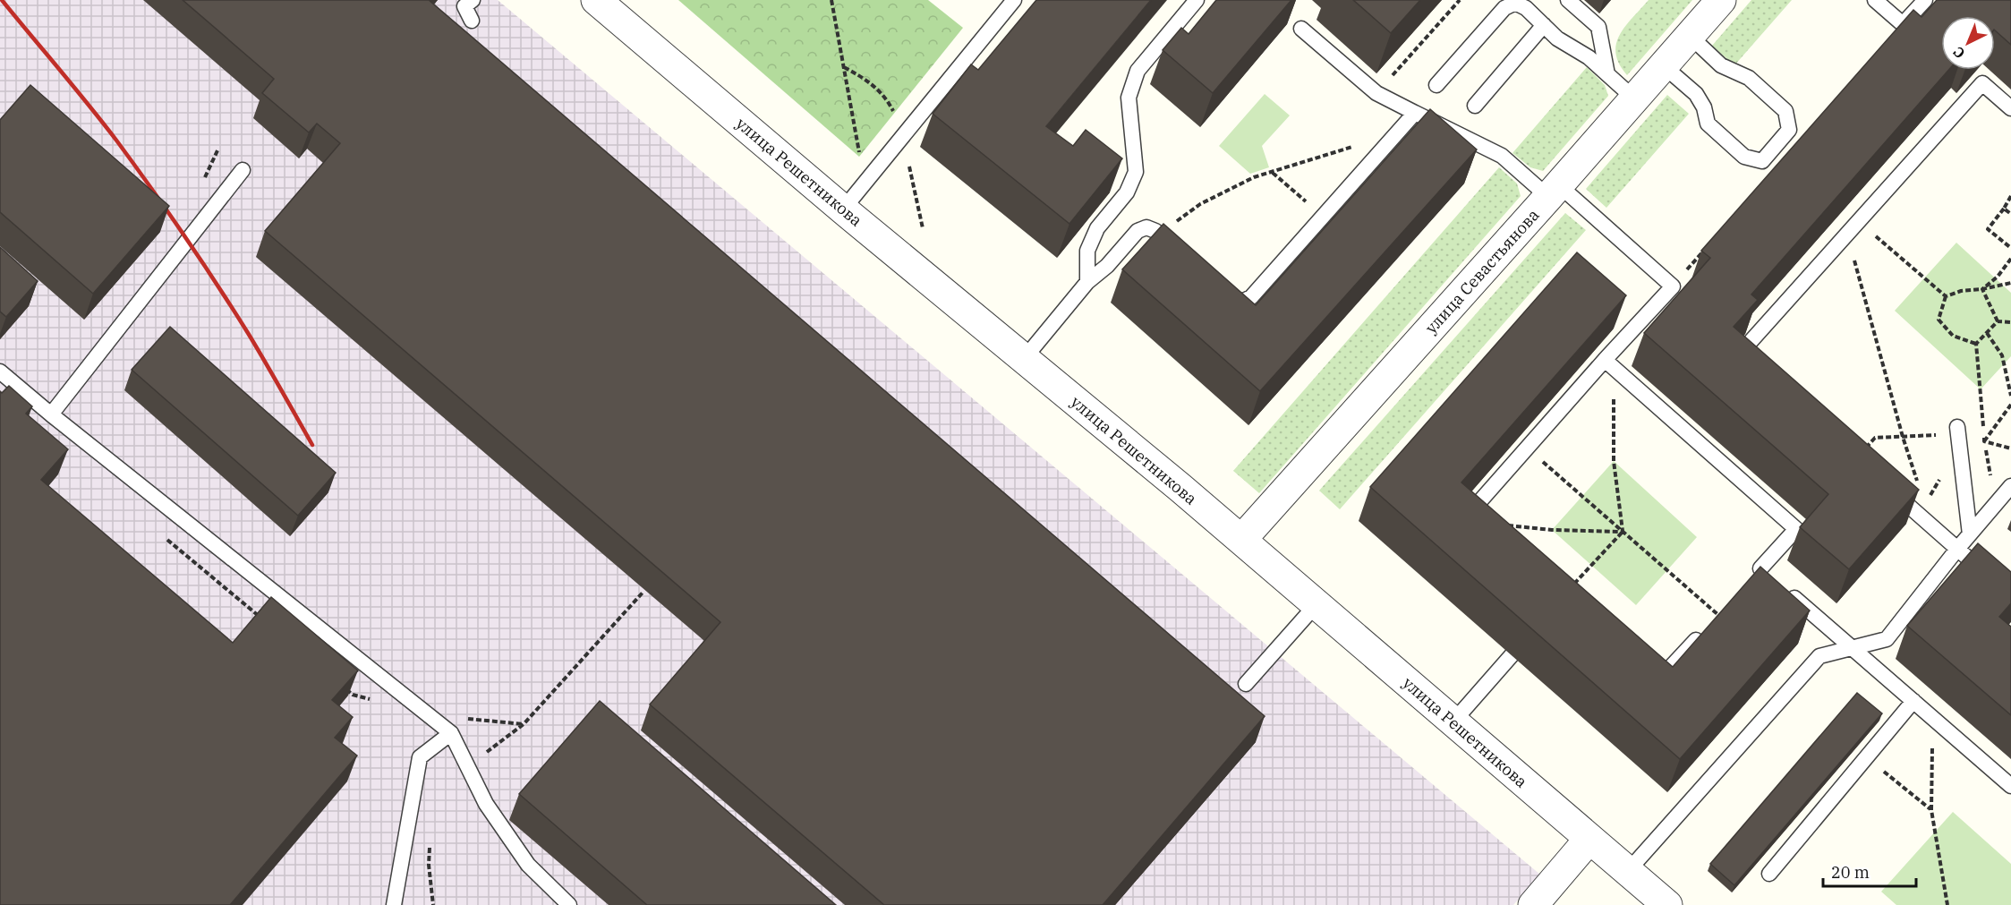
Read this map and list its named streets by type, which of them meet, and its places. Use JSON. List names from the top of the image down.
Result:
{
  "streets": {
    "street": ["улица Решетникова", "улица Севастьянова"]
  },
  "crossings": [
    ["улица Решетникова", "улица Севастьянова"]
  ],
  "scale_bar": "20 m",
  "north": "bottom left"
}
